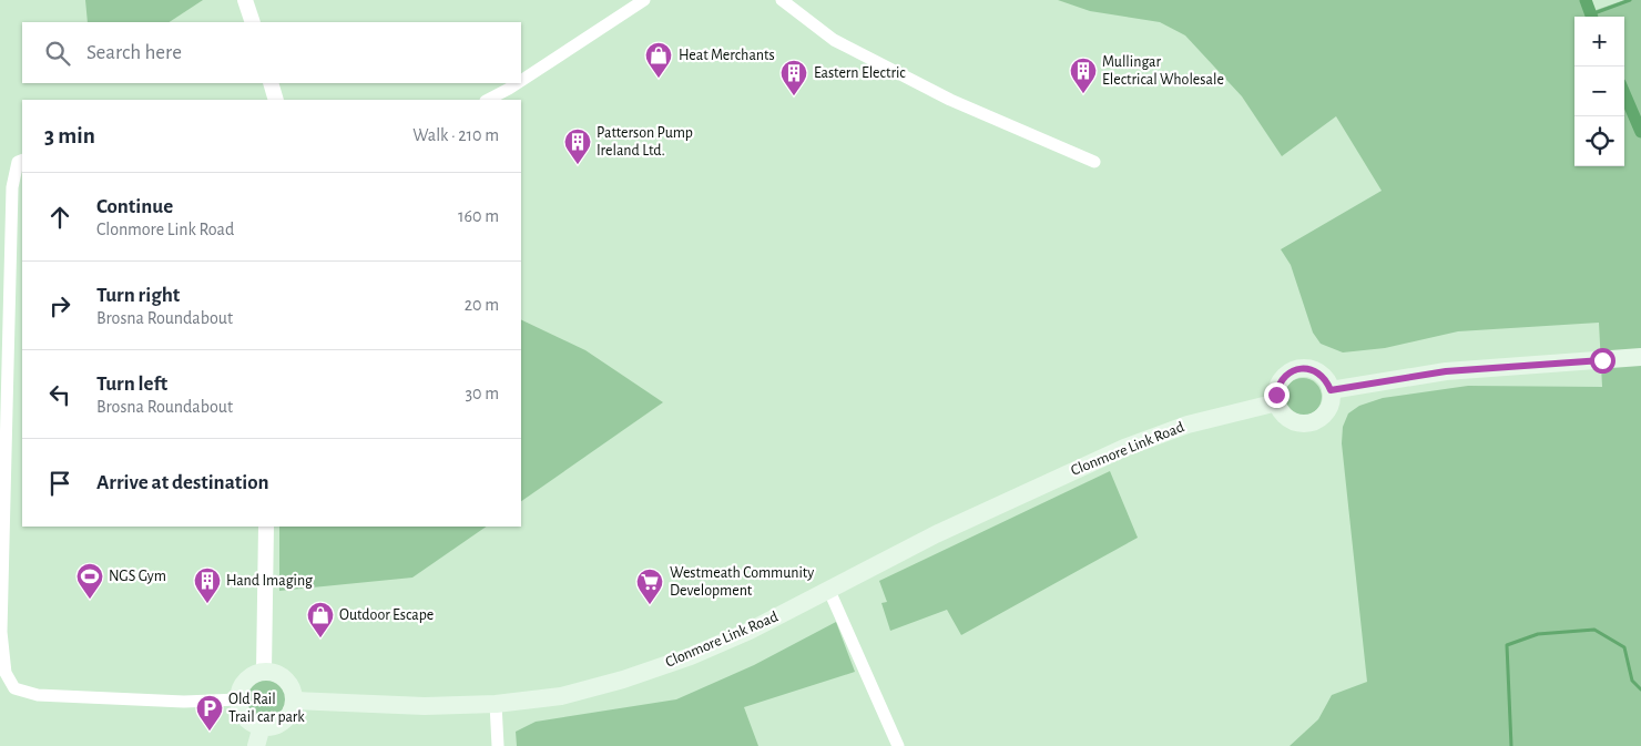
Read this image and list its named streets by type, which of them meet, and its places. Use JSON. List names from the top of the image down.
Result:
{
  "streets": {
    "main road": ["Clonmore Link Road"]
  },
  "places": {
    "shop": ["Heat Merchants", "Outdoor Escape"],
    "building": [
      "Mullingar Electrical Wholesale",
      "Eastern Electric",
      "Patterson Pump Ireland Ltd.",
      "Hand Imaging"
    ],
    "sports": ["NGS Gym"],
    "supermarket": ["Westmeath Community Development"],
    "parking": ["Old Rail Trail car park"]
  },
  "page": {
    "map_buttons": ["+", "−"],
    "search": "Search here",
    "heading": ["3 min", "Walk · 210 m"],
    "list": [
      ["Continue", "Clonmore Link Road", "160 m"],
      ["Turn right", "Brosna Roundabout", "20 m"],
      ["Turn left", "Brosna Roundabout", "30 m"],
      "Arrive at destination"
    ]
  }
}
